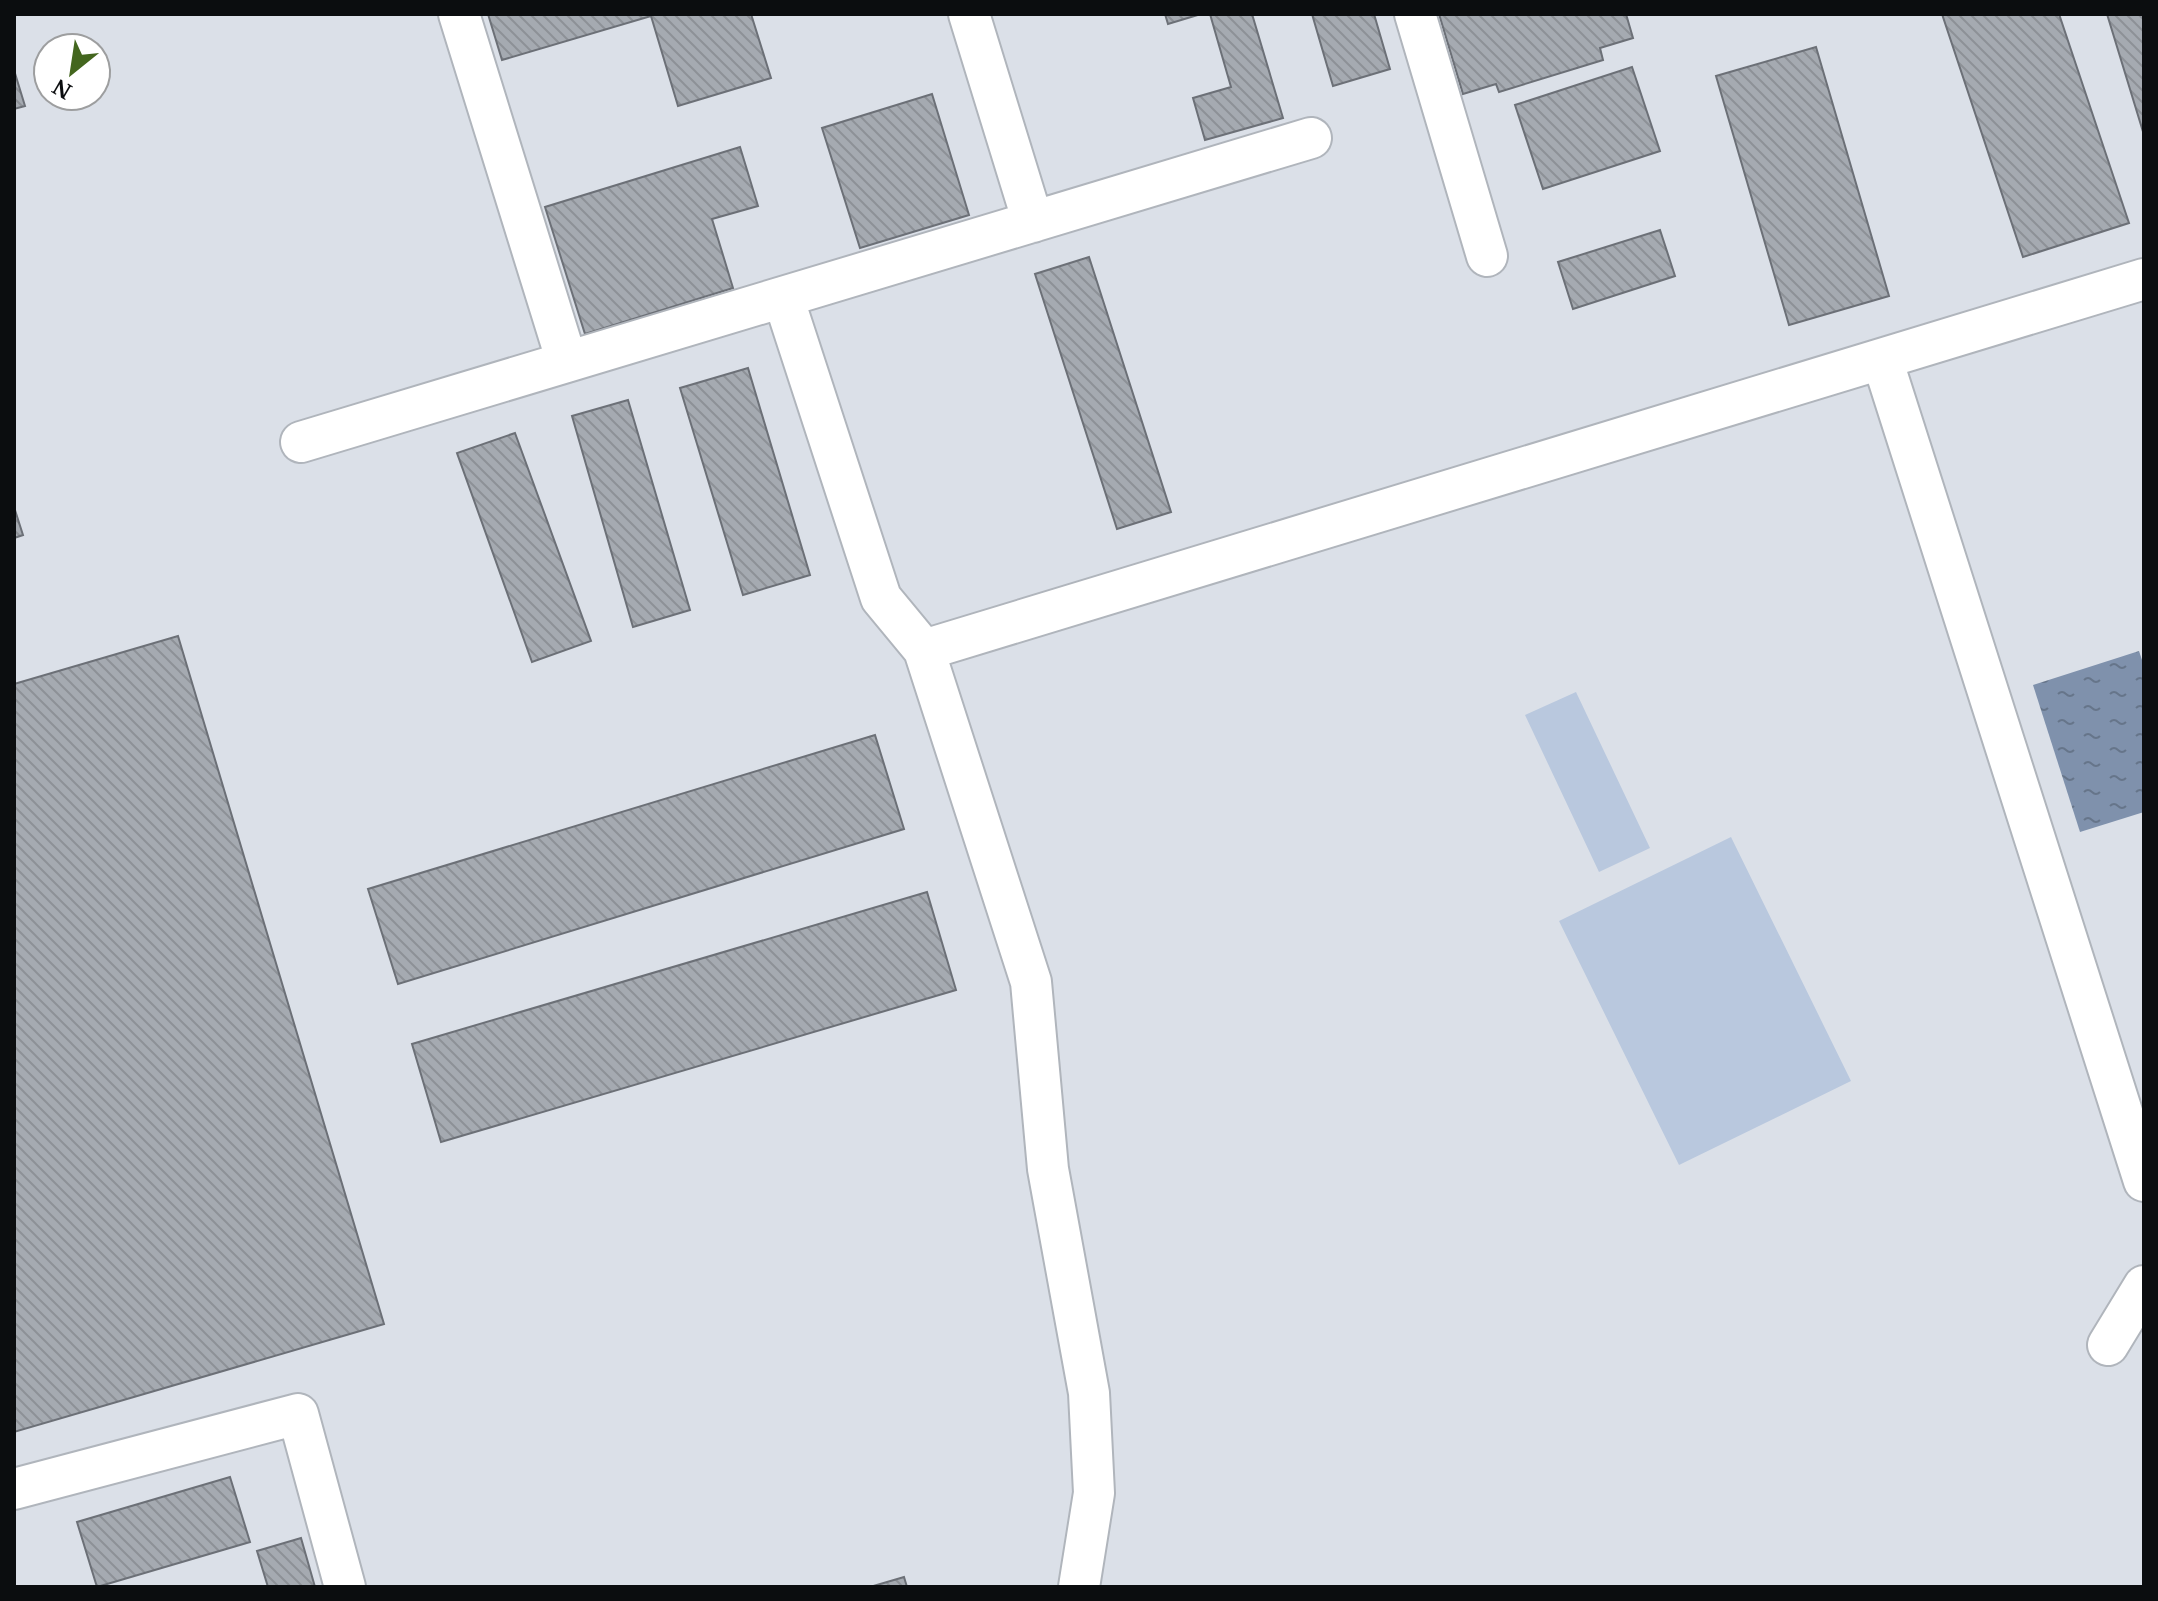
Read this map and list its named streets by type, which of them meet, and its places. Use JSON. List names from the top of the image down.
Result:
{
  "north": "bottom left"
}
